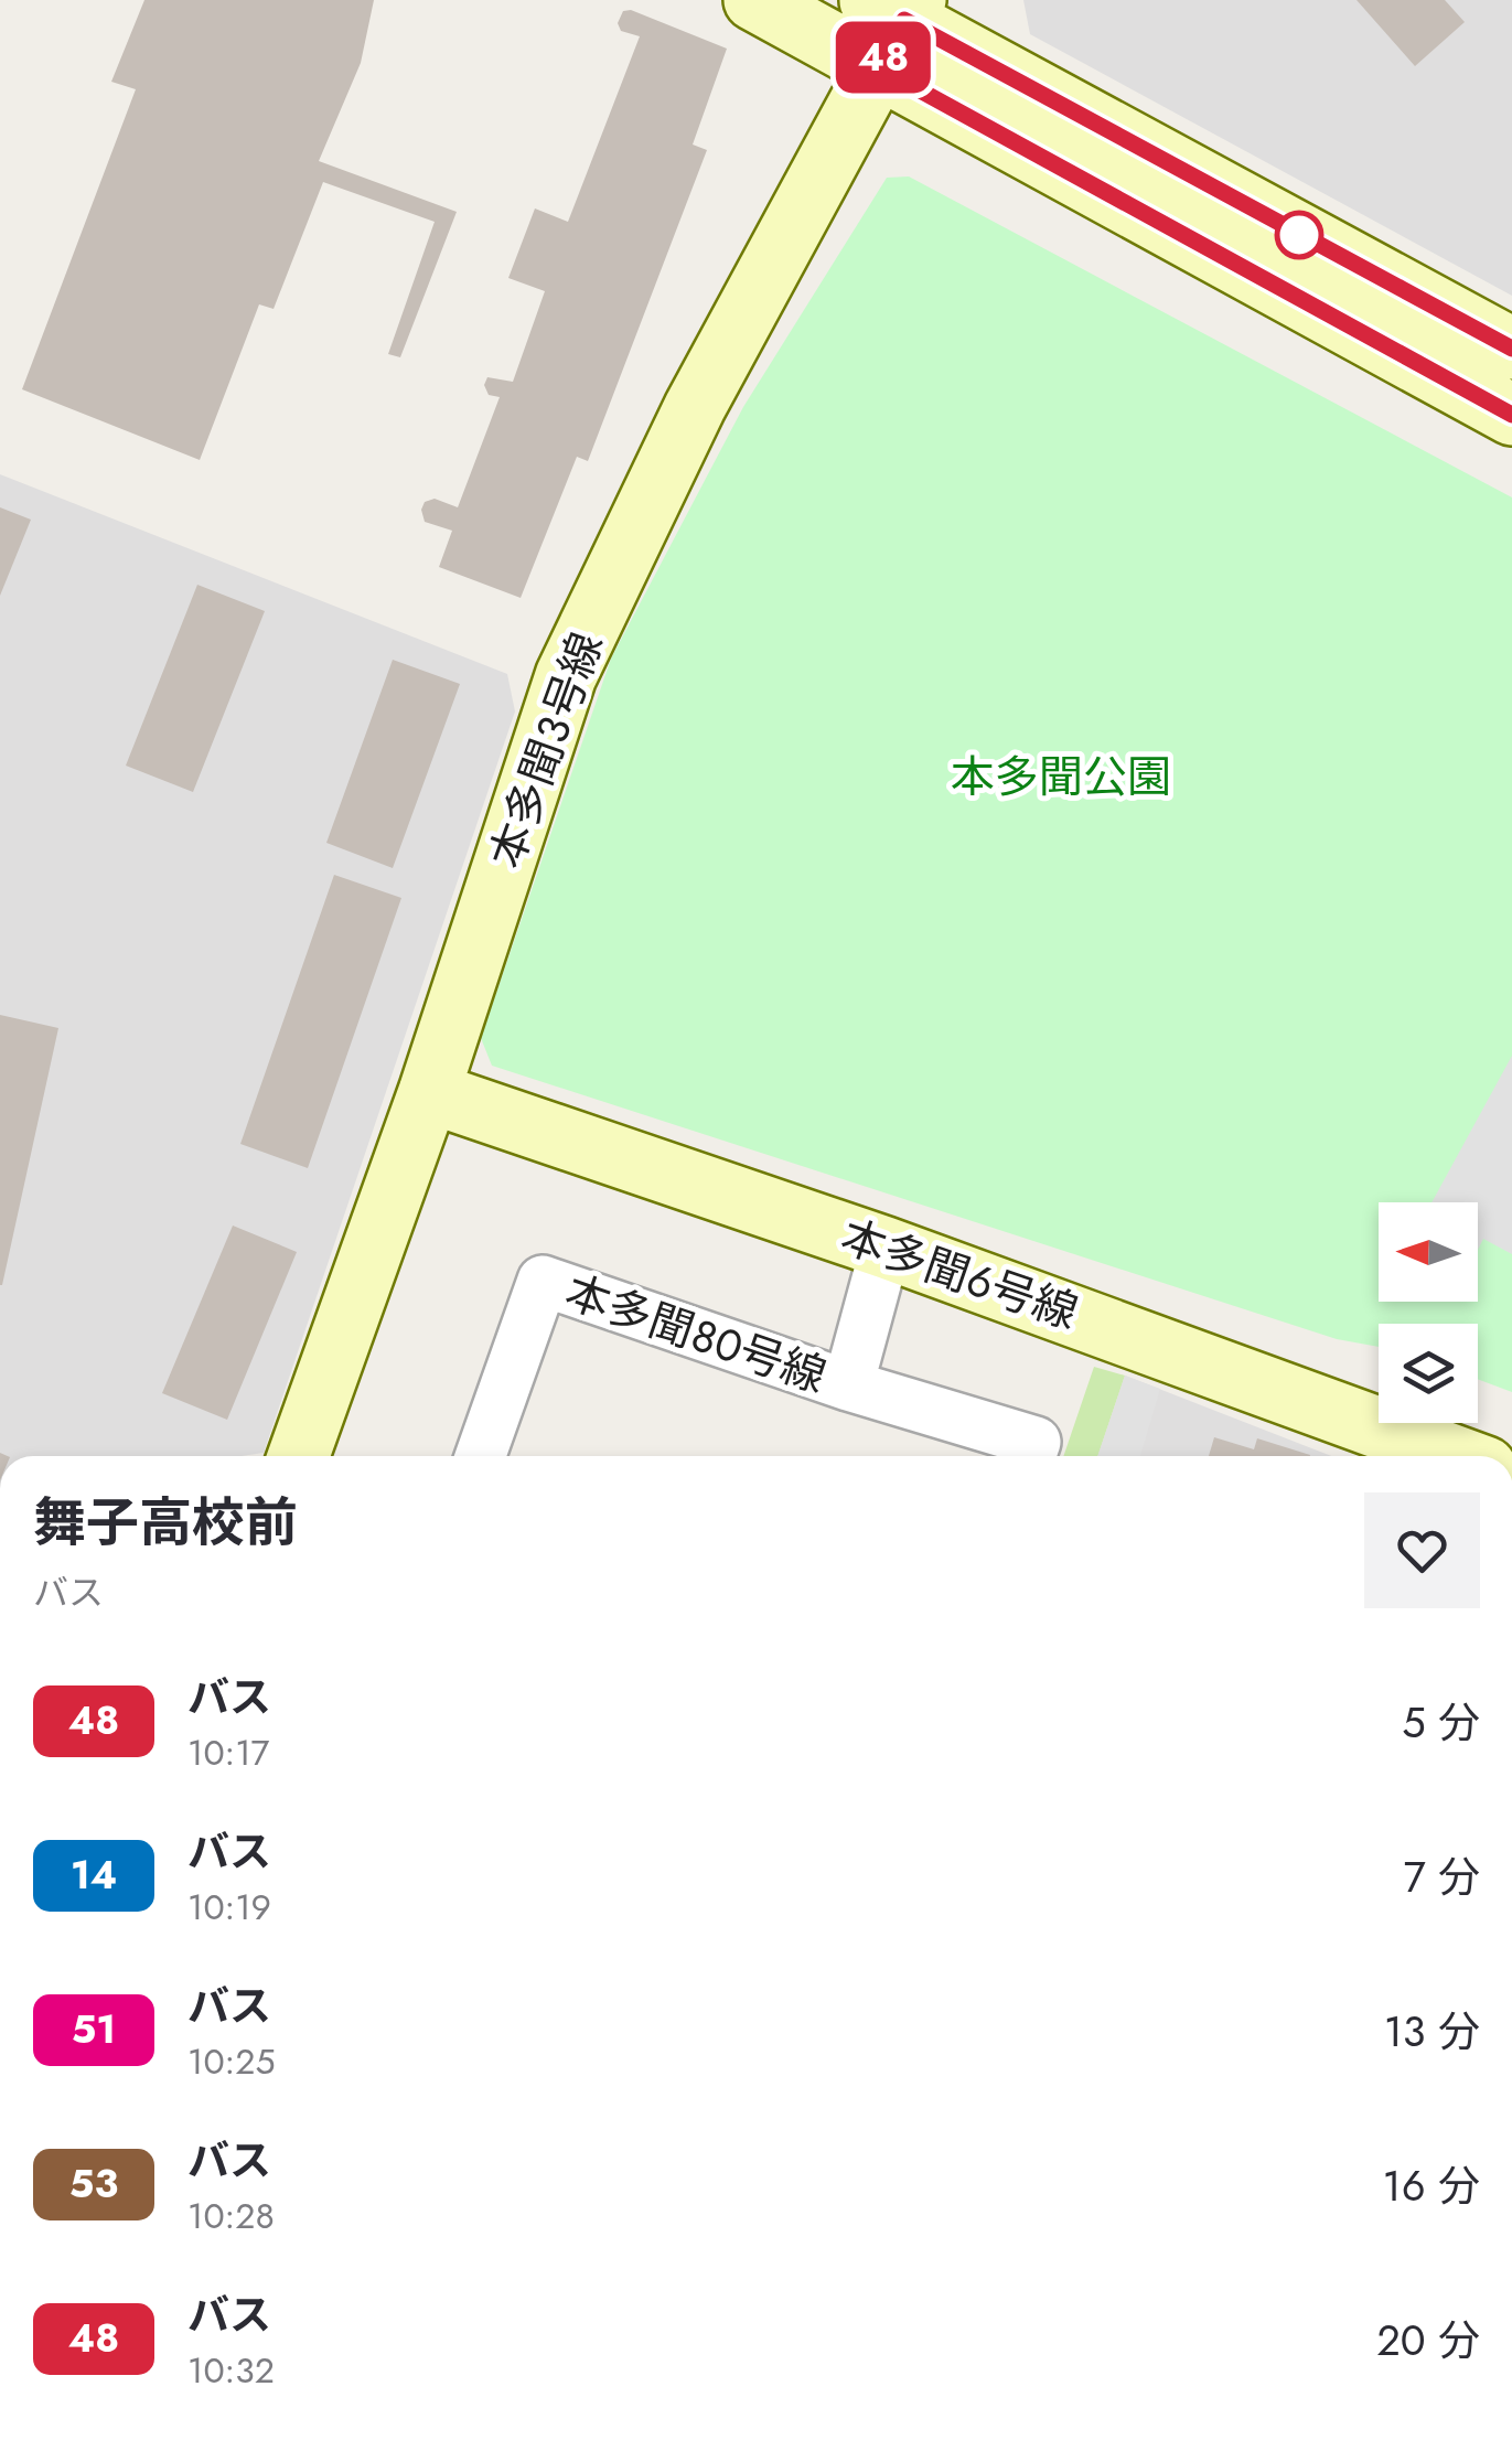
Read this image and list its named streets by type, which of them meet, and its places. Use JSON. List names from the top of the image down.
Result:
{
  "streets": {
    "street": ["本多聞３号線", "本多聞６号線", "本多聞８０号線"]
  },
  "crossings": [
    ["本多聞３号線", "本多聞６号線"],
    ["本多聞６号線", "本多聞８０号線"]
  ],
  "parks": ["本多聞公園"],
  "lines": ["bus line 48"],
  "north": "left",
  "page": {
    "on_map": "48",
    "heading": ["舞子高校前", "バス"],
    "list": [
      {
        "mark": "48",
        "name": "バス",
        "note": "10:17",
        "value": "5 分"
      },
      {
        "mark": "14",
        "name": "バス",
        "note": "10:19",
        "value": "7 分"
      },
      {
        "mark": "51",
        "name": "バス",
        "note": "10:25",
        "value": "13 分"
      },
      {
        "mark": "53",
        "name": "バス",
        "note": "10:28",
        "value": "16 分"
      },
      {
        "mark": "48",
        "name": "バス",
        "note": "10:32",
        "value": "20 分"
      }
    ]
  }
}
